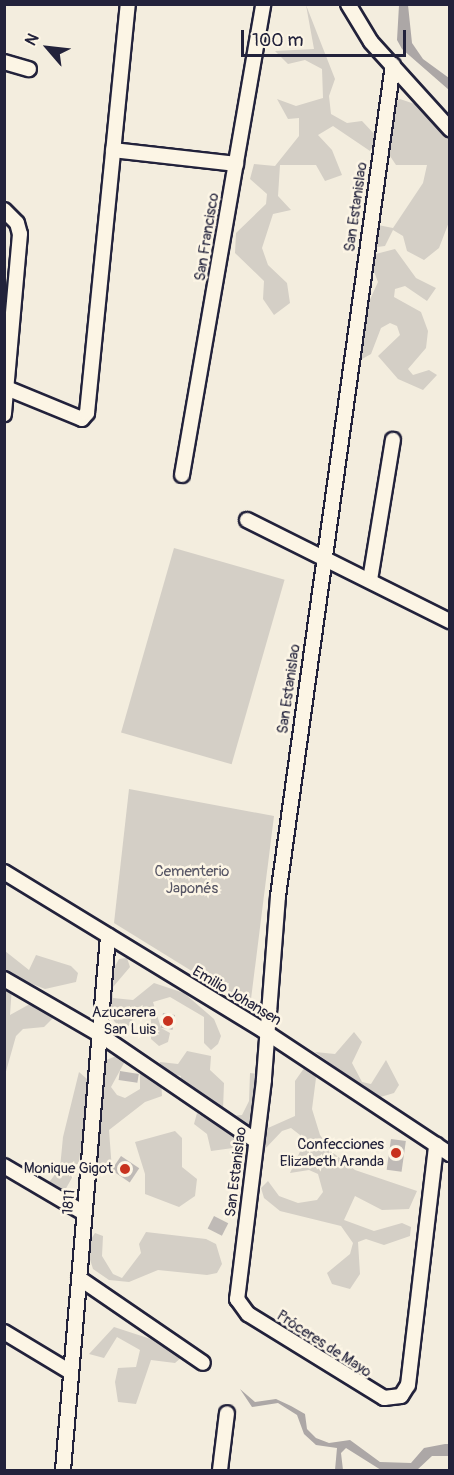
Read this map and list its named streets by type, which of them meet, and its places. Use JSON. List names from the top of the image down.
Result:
{
  "streets": {
    "street": [
      "San Estanislao",
      "San Francisco",
      "Emilio Johansen",
      "1811",
      "Próceres de Mayo"
    ]
  },
  "crossings": [
    ["San Estanislao", "Emilio Johansen"],
    ["San Estanislao", "Próceres de Mayo"],
    ["Emilio Johansen", "1811"],
    ["Emilio Johansen", "Próceres de Mayo"]
  ],
  "parks": ["Cementerio Japonés"],
  "places": ["Azucarera San Luis", "Confecciones Elizabeth Aranda", "Monique Gigot"],
  "scale_bar": "100 m",
  "north": "top left"
}
